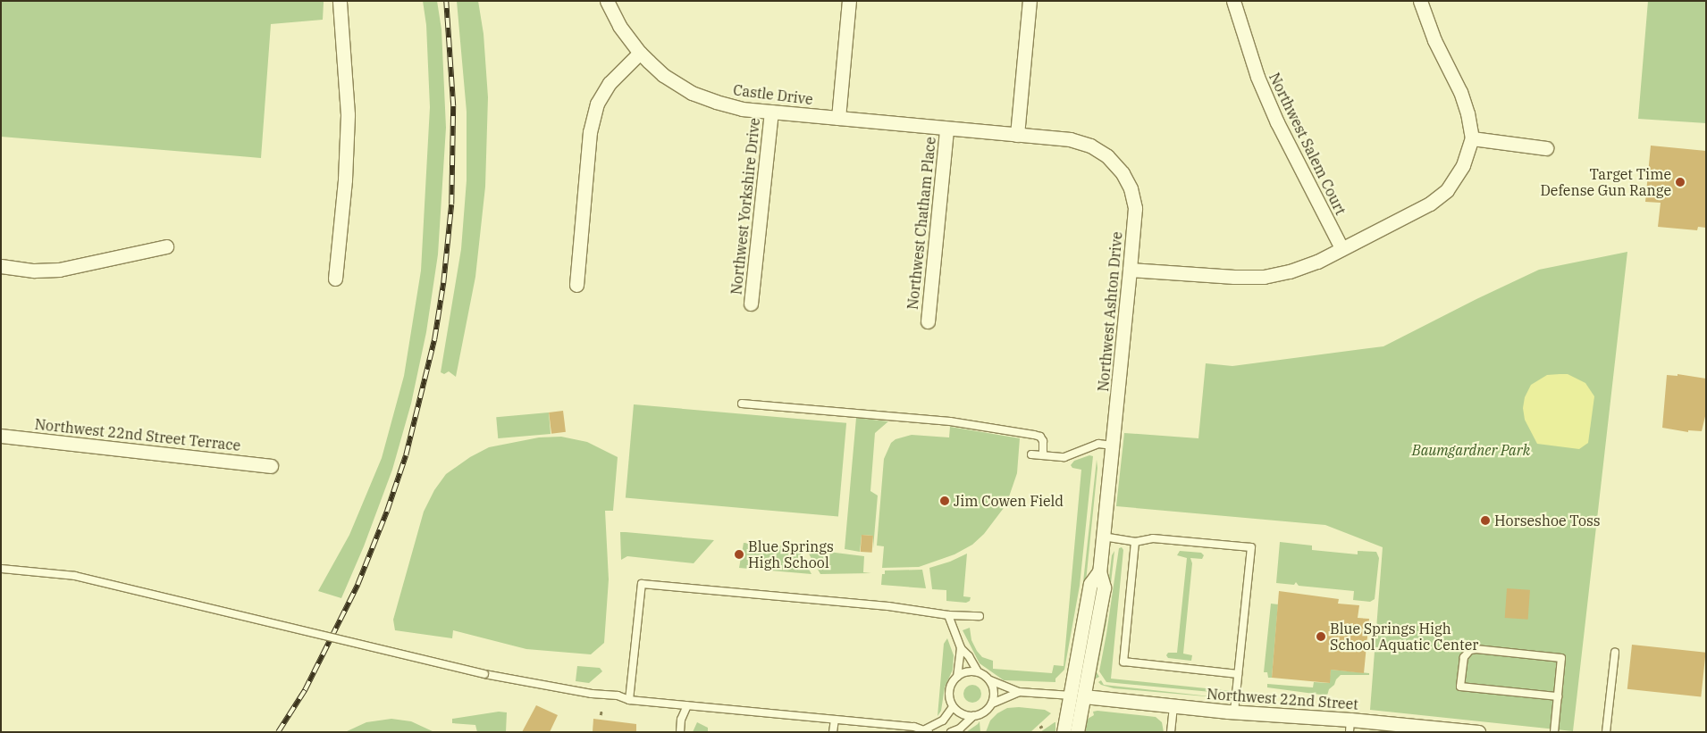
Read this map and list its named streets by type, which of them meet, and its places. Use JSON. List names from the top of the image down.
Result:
{
  "streets": {
    "street": [
      "Castle Drive",
      "Northwest Salem Court",
      "Northwest Yorkshire Drive",
      "Northwest Chatham Place",
      "Northwest Ashton Drive",
      "Northwest 22nd Street Terrace",
      "Northwest 22nd Street"
    ]
  },
  "crossings": [
    ["Castle Drive", "Northwest Yorkshire Drive"],
    ["Castle Drive", "Northwest Chatham Place"],
    ["Castle Drive", "Northwest Ashton Drive"],
    ["Northwest Chatham Place", "Northwest Ashton Drive"],
    ["Northwest Ashton Drive", "Northwest 22nd Street"]
  ],
  "parks": ["Baumgardner Park"],
  "places": [
    "Target Time Defense Gun Range",
    "Jim Cowen Field",
    "Horseshoe Toss",
    "Blue Springs High School",
    "Blue Springs High School Aquatic Center"
  ]
}
